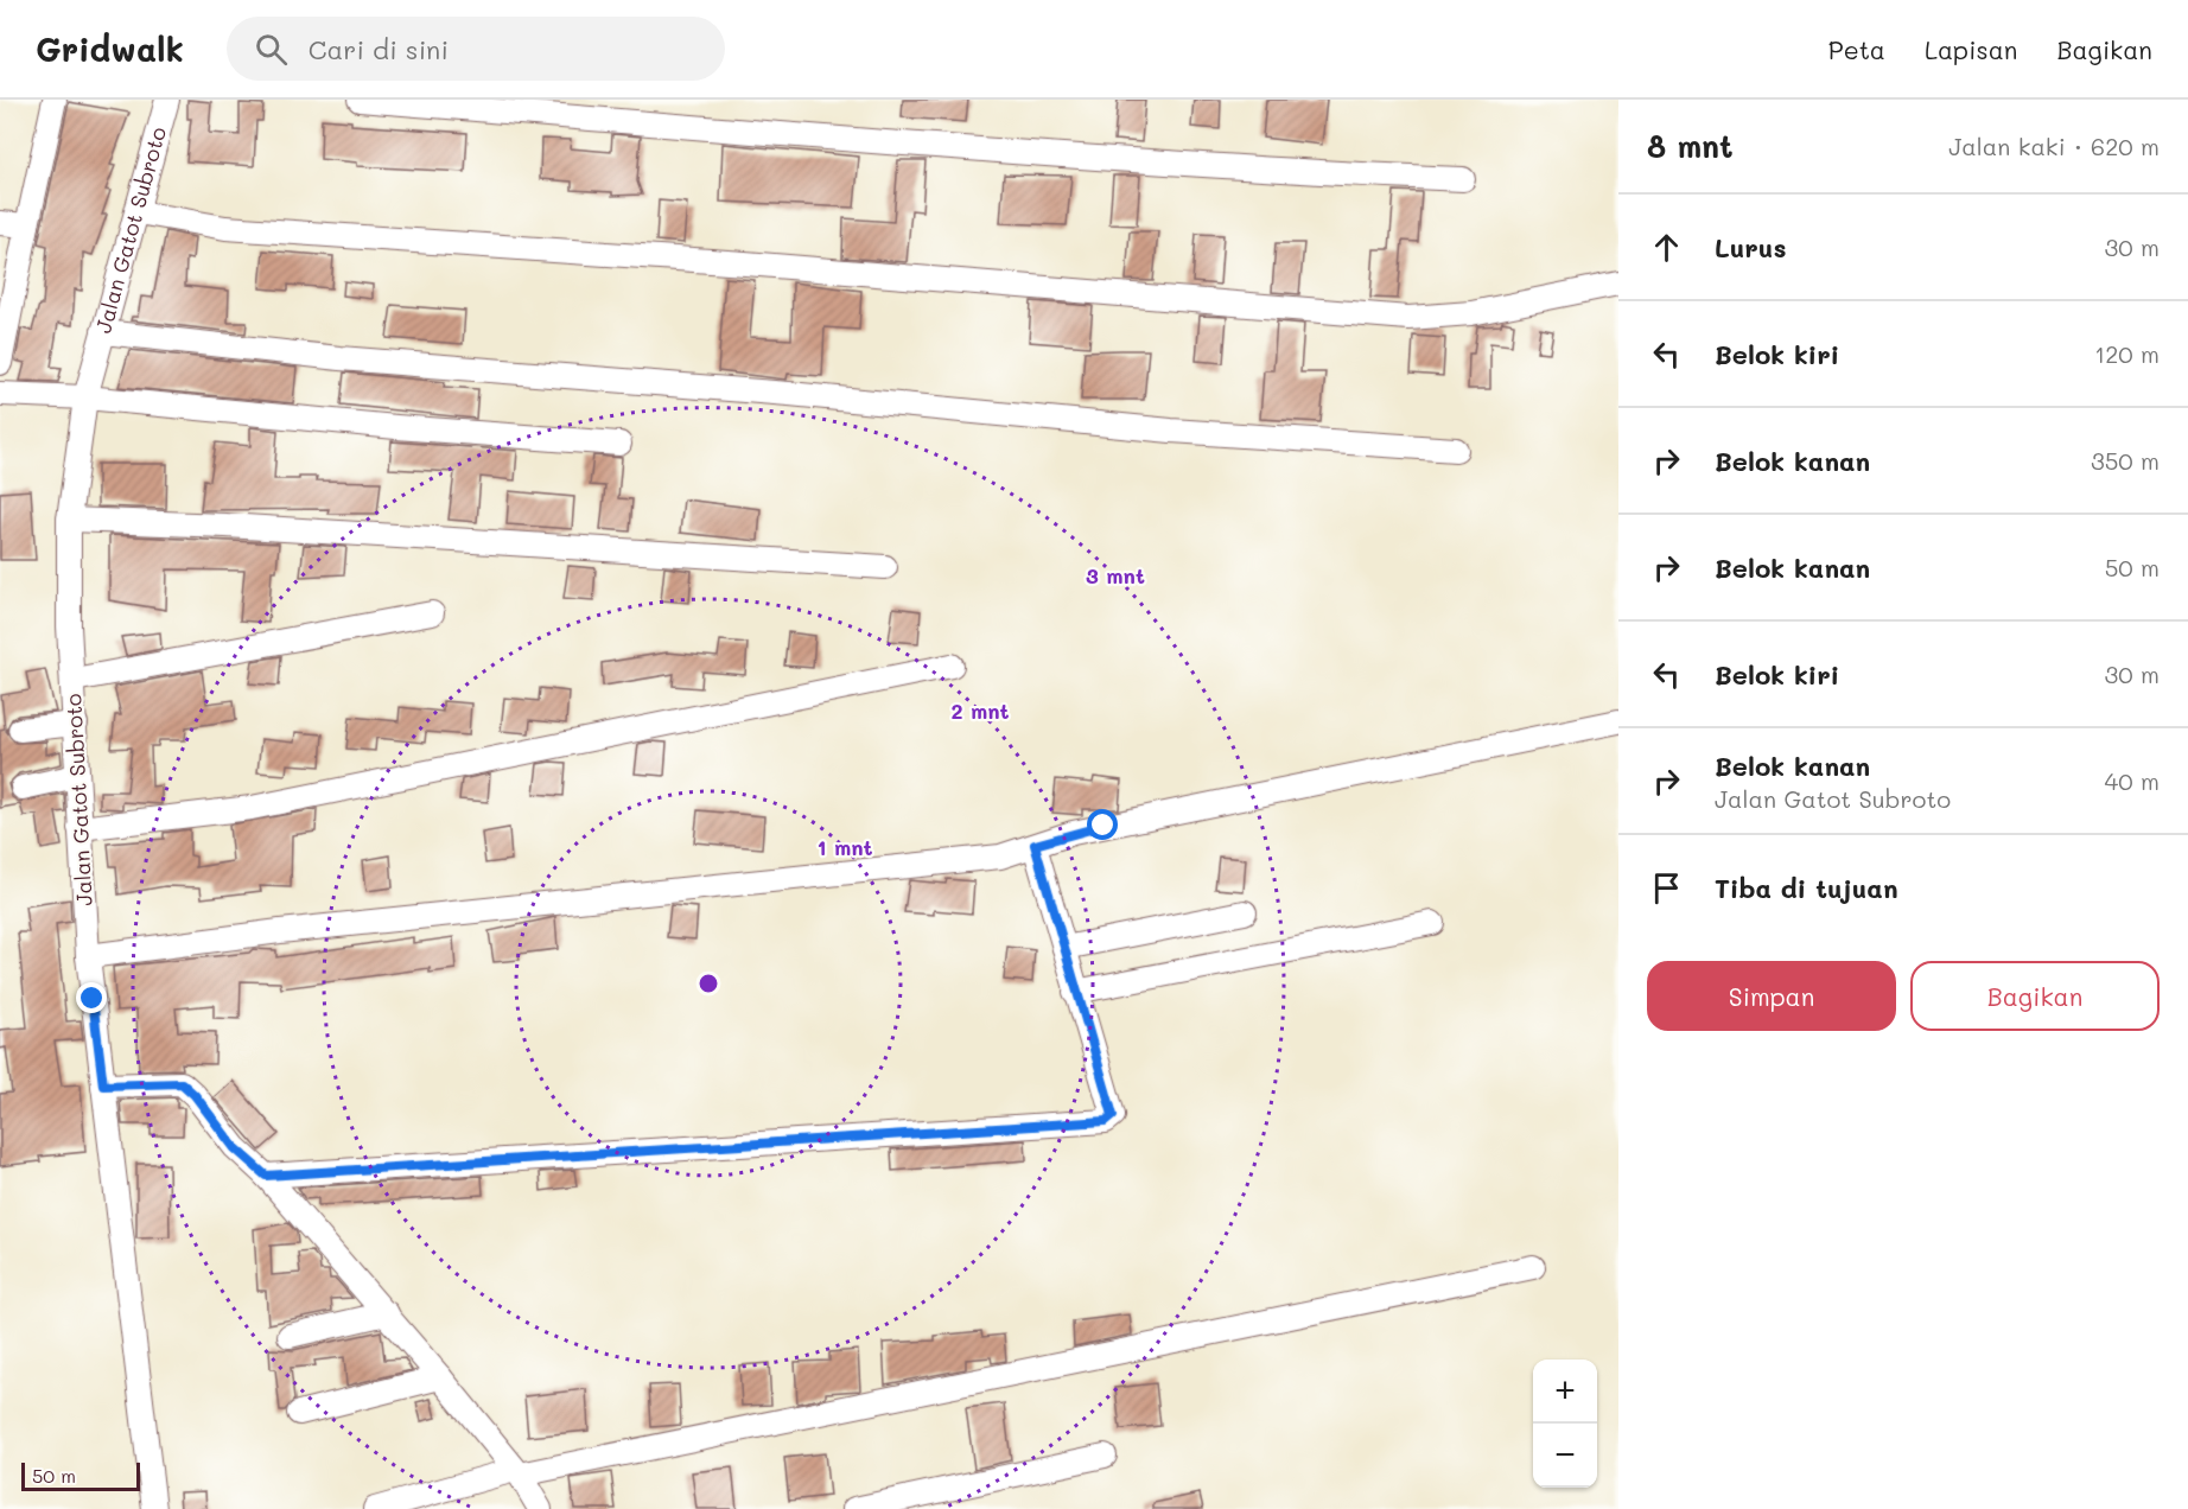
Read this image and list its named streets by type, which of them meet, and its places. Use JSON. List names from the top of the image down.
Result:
{
  "streets": {
    "street": ["Jalan Gatot Subroto"]
  },
  "scale_bar": "50 m",
  "page": {
    "header": "Gridwalk",
    "search": "Cari di sini",
    "nav": ["Peta", "Lapisan", "Bagikan"],
    "heading": ["8 mnt", "Jalan kaki · 620 m"],
    "list": [
      ["Lurus", "30 m"],
      ["Belok kiri", "120 m"],
      ["Belok kanan", "350 m"],
      ["Belok kanan", "50 m"],
      ["Belok kiri", "30 m"],
      ["Belok kanan", "Jalan Gatot Subroto", "40 m"],
      "Tiba di tujuan"
    ],
    "buttons": ["Simpan", "Bagikan"],
    "map_buttons": ["+", "−"],
    "scale": "50 m"
  },
  "rings": ["3 mnt", "2 mnt", "1 mnt"]
}
